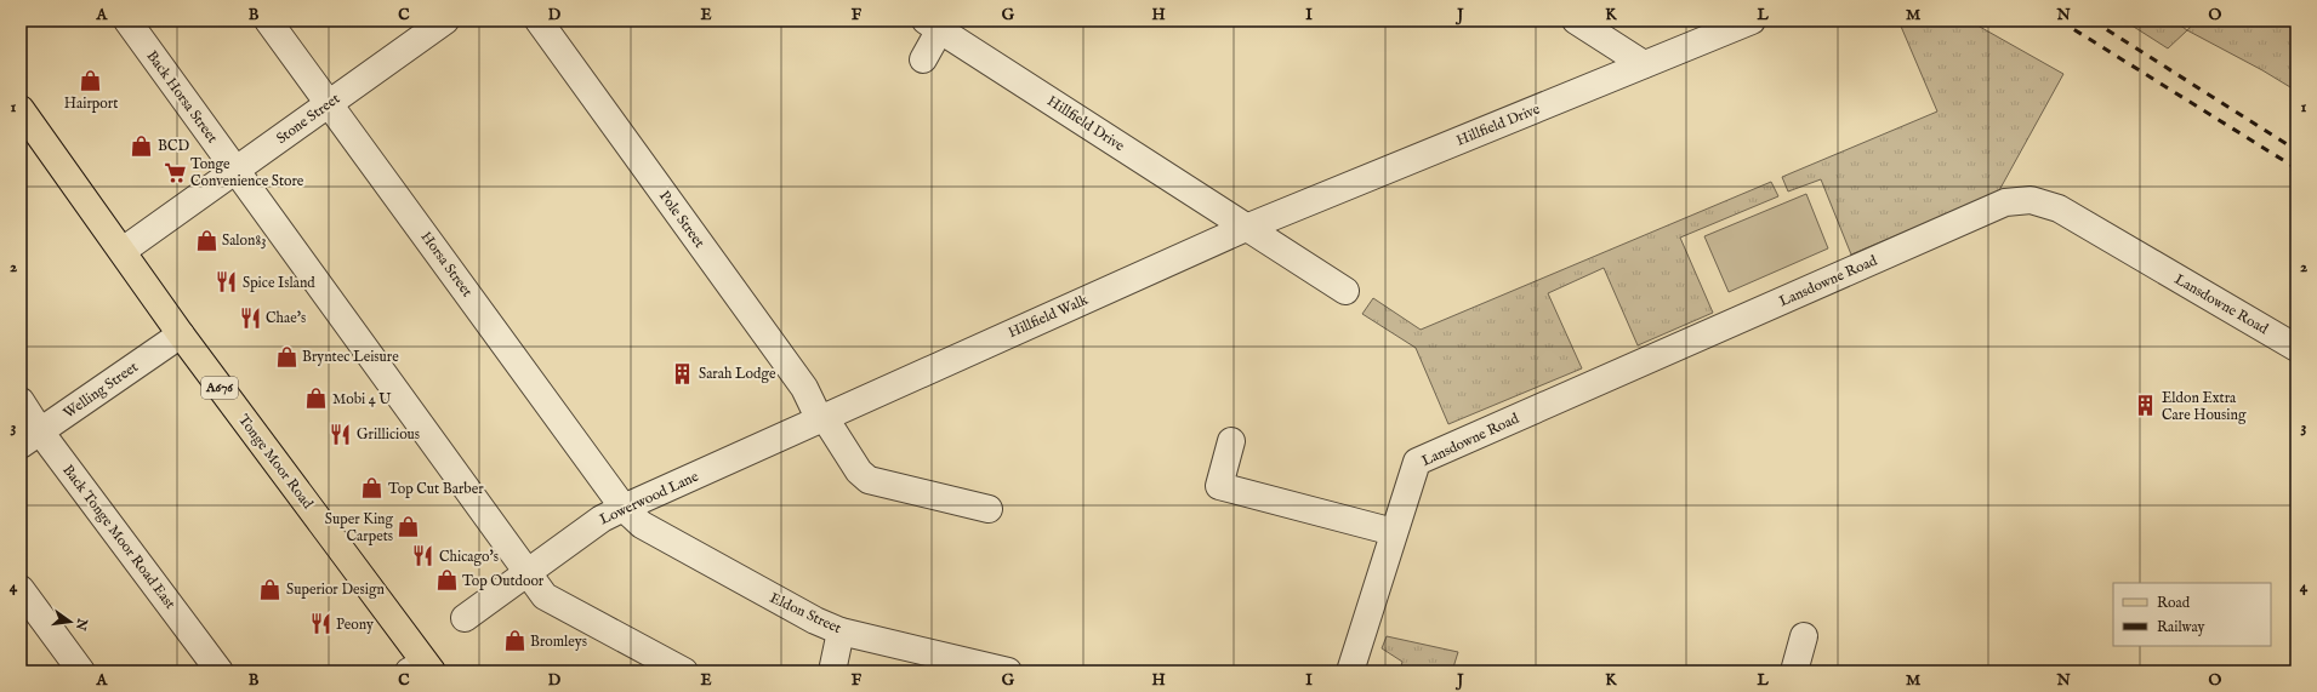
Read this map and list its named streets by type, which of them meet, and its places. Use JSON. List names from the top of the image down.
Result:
{
  "streets": {
    "main road": ["A676", "Tonge Moor Road"],
    "street": [
      "Back Horsa Street",
      "Stone Street",
      "Hillfield Drive",
      "Pole Street",
      "Horsa Street",
      "Lansdowne Road",
      "Hillfield Walk",
      "Welling Street",
      "Lowerwood Lane",
      "Back Tonge Moor Road East",
      "Eldon Street"
    ]
  },
  "crossings": [
    ["Back Horsa Street", "Stone Street"],
    ["Back Horsa Street", "Lowerwood Lane"],
    ["Stone Street", "Horsa Street"],
    ["Stone Street", "Tonge Moor Road"],
    ["Hillfield Drive", "Hillfield Walk"],
    ["Pole Street", "Lowerwood Lane"],
    ["Horsa Street", "Lowerwood Lane"],
    ["Horsa Street", "Eldon Street"],
    ["Hillfield Walk", "Lowerwood Lane"],
    ["Welling Street", "Tonge Moor Road"],
    ["Welling Street", "Back Tonge Moor Road East"],
    ["Lowerwood Lane", "Eldon Street"]
  ],
  "places": {
    "shop": [
      "Hairport",
      "BCD",
      "Salon83",
      "Bryntec Leisure",
      "Mobi 4 U",
      "Top Cut Barber",
      "Super King Carpets",
      "Top Outdoor",
      "Superior Design",
      "Bromleys"
    ],
    "supermarket": ["Tonge Convenience Store"],
    "restaurant": [
      "Spice Island",
      "Chae's",
      "Grillicious",
      "Chicago's",
      "Peony"
    ],
    "building": ["Sarah Lodge", "Eldon Extra Care Housing"]
  },
  "legend": ["Road", "Railway"],
  "north": "right",
  "grid": {
    "columns": [
      "A",
      "B",
      "C",
      "D",
      "E",
      "F",
      "G",
      "H",
      "I",
      "J",
      "K",
      "L",
      "M",
      "N",
      "O"
    ],
    "rows": [
      "1",
      "2",
      "3",
      "4"
    ]
  }
}
